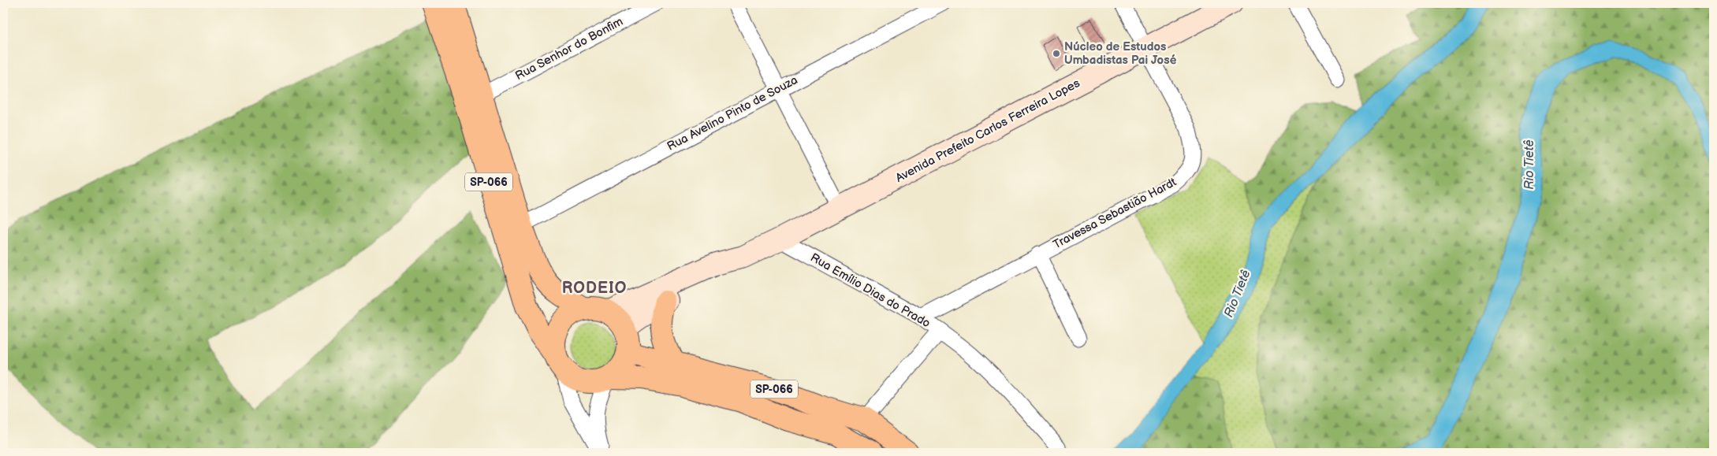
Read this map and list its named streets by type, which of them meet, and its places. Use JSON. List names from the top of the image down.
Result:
{
  "streets": {
    "main road": ["Avenida Prefeito Carlos Ferreira Lopes", "SP-066"],
    "street": [
      "Rua Senhor do Bonfim",
      "Rua Avelino Pinto de Souza",
      "Travessa Sebastião Hardt",
      "Rua Emílio Dias do Prado"
    ]
  },
  "crossings": [
    ["Rua Senhor do Bonfim", "SP-066"],
    ["Rua Avelino Pinto de Souza", "SP-066"],
    ["Avenida Prefeito Carlos Ferreira Lopes", "SP-066"],
    ["Avenida Prefeito Carlos Ferreira Lopes", "Travessa Sebastião Hardt"],
    ["Avenida Prefeito Carlos Ferreira Lopes", "Rua Emílio Dias do Prado"],
    ["Travessa Sebastião Hardt", "Rua Emílio Dias do Prado"]
  ],
  "districts": ["RODEIO"],
  "water": ["Rio Tietê"],
  "places": ["Núcleo de Estudos Umbadistas Pai José"]
}
